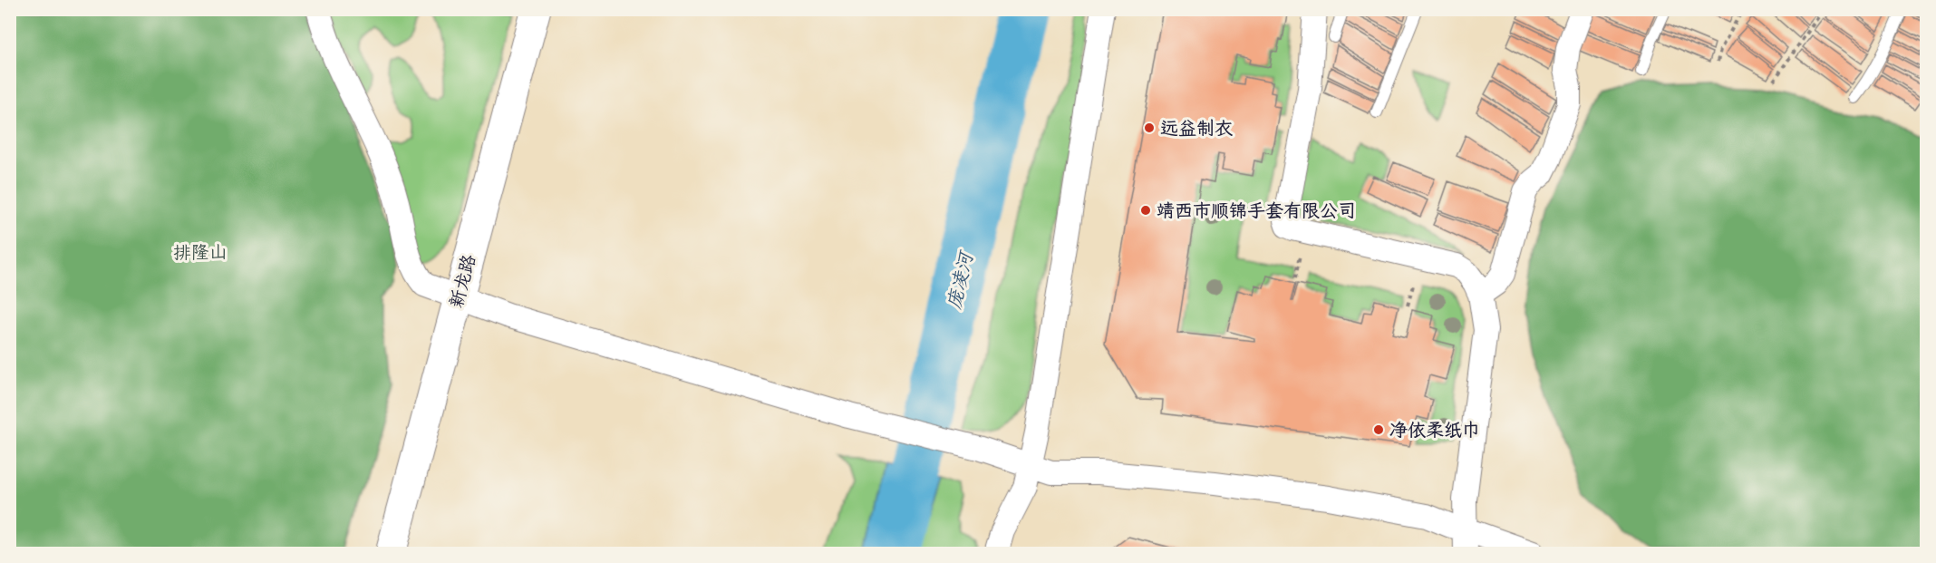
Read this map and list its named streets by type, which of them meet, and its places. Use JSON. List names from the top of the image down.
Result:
{
  "streets": {
    "main road": ["新龙路"]
  },
  "water": ["庞凌河"],
  "parks": ["排隆山"],
  "places": ["远益制衣", "靖西市顺锦手套有限公司", "净依柔纸巾"]
}
